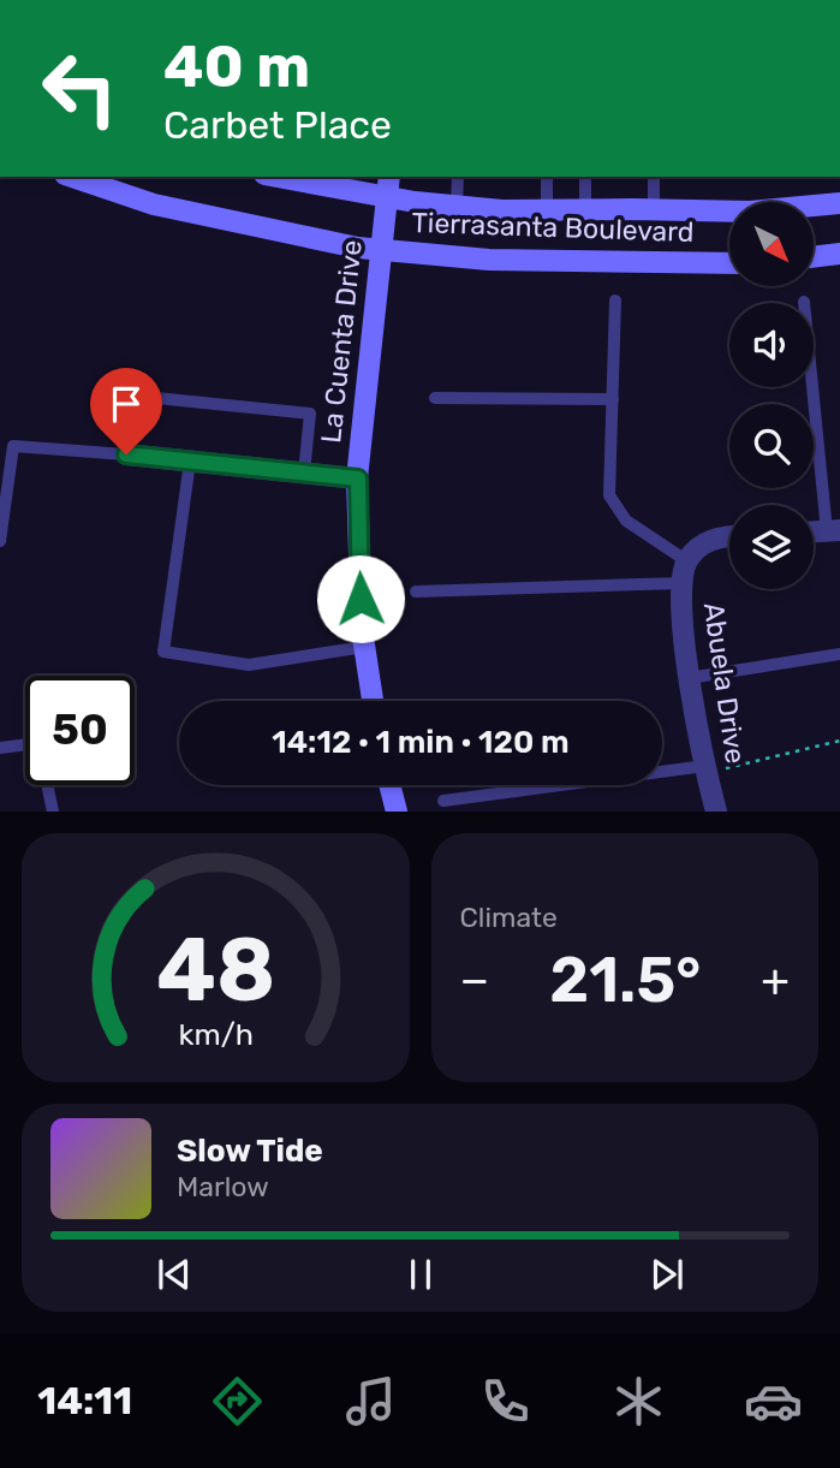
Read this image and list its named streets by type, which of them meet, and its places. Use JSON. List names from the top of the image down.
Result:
{
  "streets": {
    "main road": ["Tierrasanta Boulevard", "La Cuenta Drive"],
    "street": ["Abuela Drive"]
  },
  "crossings": [
    ["Tierrasanta Boulevard", "La Cuenta Drive"]
  ],
  "north": "bottom right",
  "page": {
    "turn": ["40 m", "Carbet Place"],
    "limit": "50",
    "trip": "14:12 · 1 min · 120 m",
    "tile": "Climate",
    "heat": ["−", "21.5°", "+"],
    "song": ["Slow Tide", "Marlow"],
    "tabs": "14:11",
    "gauge": ["48", "km/h"]
  }
}
